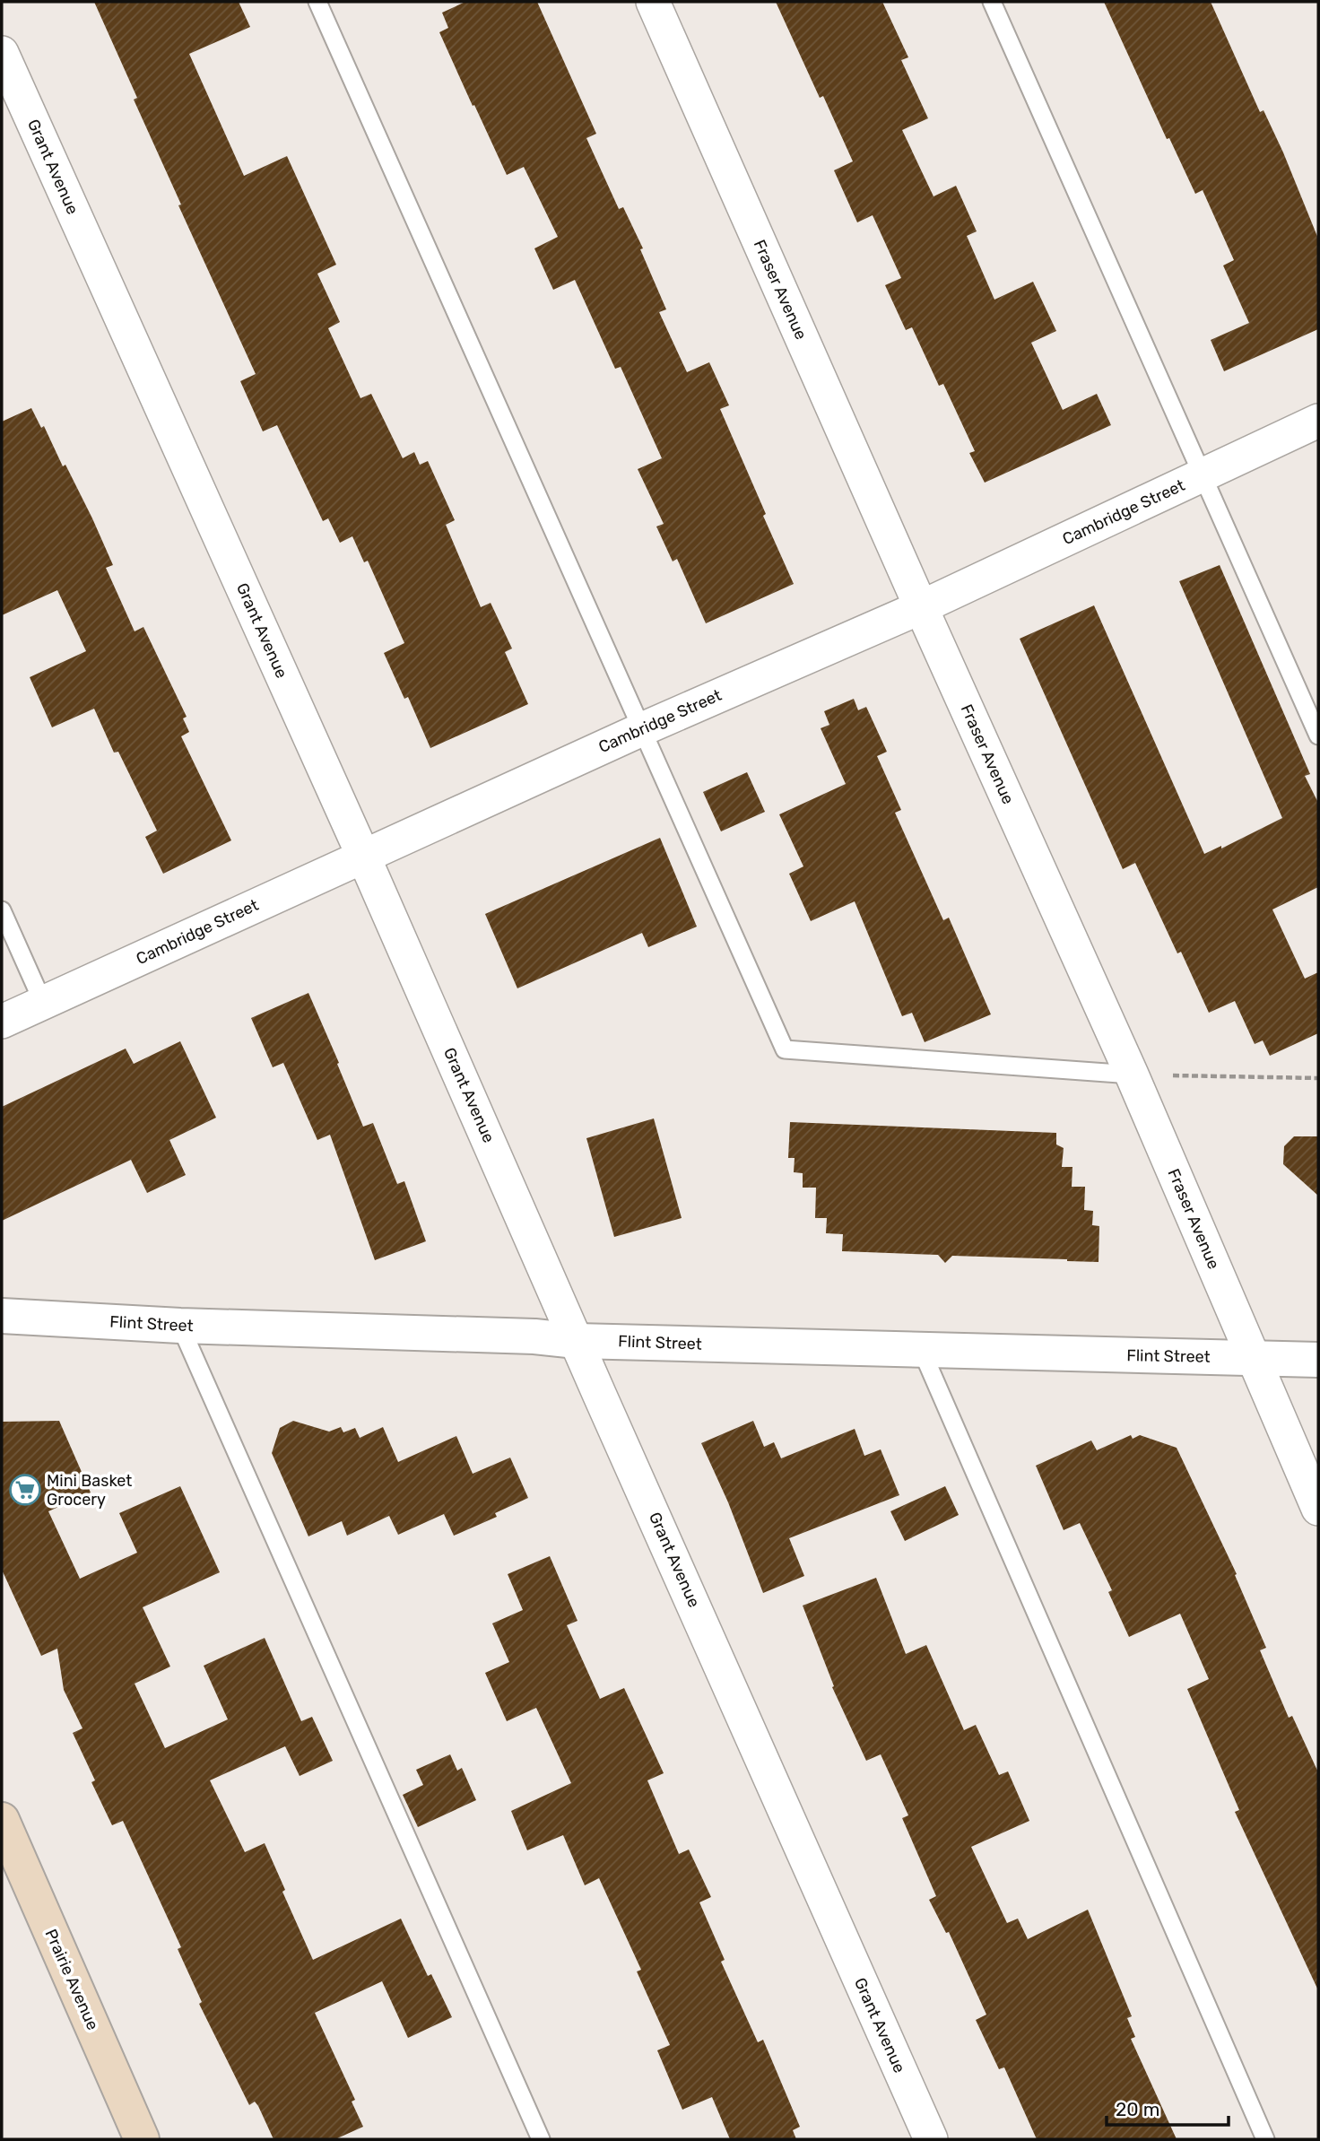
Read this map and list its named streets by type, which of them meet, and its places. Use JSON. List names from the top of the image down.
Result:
{
  "streets": {
    "main road": ["Prairie Avenue"],
    "street": [
      "Grant Avenue",
      "Fraser Avenue",
      "Cambridge Street",
      "Flint Street"
    ]
  },
  "crossings": [
    ["Grant Avenue", "Cambridge Street"],
    ["Grant Avenue", "Flint Street"],
    ["Fraser Avenue", "Cambridge Street"],
    ["Fraser Avenue", "Flint Street"]
  ],
  "places": {
    "supermarket": ["Mini Basket Grocery"]
  },
  "scale_bar": "20 m"
}
